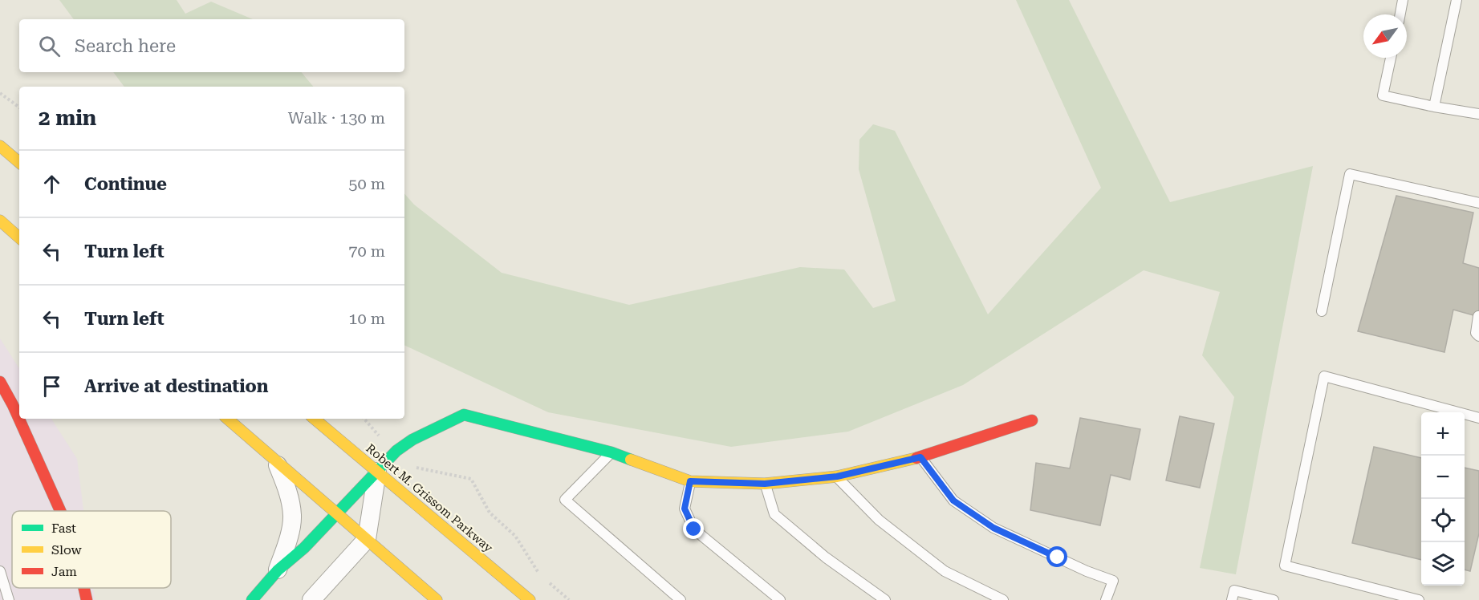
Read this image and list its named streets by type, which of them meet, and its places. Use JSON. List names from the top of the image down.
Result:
{
  "streets": {
    "street": ["Robert M. Grissom Parkway"]
  },
  "legend": ["Fast", "Slow", "Jam"],
  "north": "bottom left",
  "page": {
    "search": "Search here",
    "heading": ["2 min", "Walk · 130 m"],
    "list": [
      ["Continue", "50 m"],
      ["Turn left", "70 m"],
      ["Turn left", "10 m"],
      "Arrive at destination"
    ],
    "map_buttons": ["+", "−"]
  }
}
